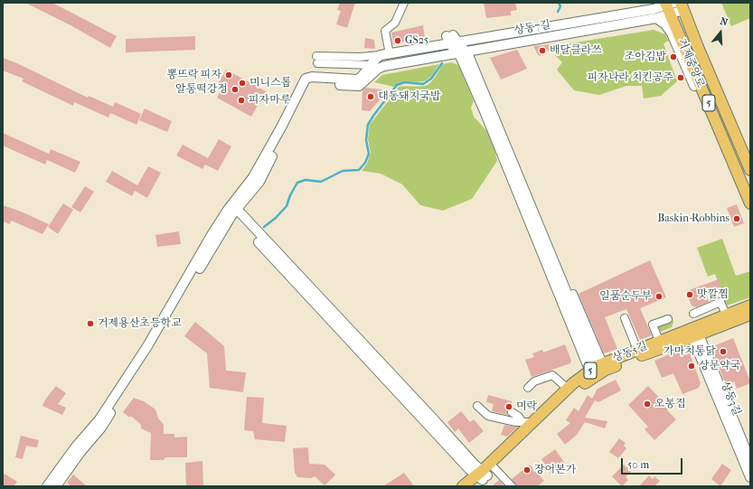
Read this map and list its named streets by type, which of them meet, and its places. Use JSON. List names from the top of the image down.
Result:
{
  "streets": {
    "main road": ["거제중앙로", "5", "상동5길"],
    "street": ["상동7길", "상동3길"]
  },
  "crossings": [
    ["상동7길", "거제중앙로"],
    ["상동5길", "상동3길"]
  ],
  "places": [
    "GS25",
    "배달클라쓰",
    "조아김밥",
    "뽕뜨락 피자",
    "피자나라 치킨공주",
    "미니스톱",
    "알통떡강정",
    "대동돼지국밥",
    "피자마루",
    "Baskin-Robbins",
    "맛깔찜",
    "일품순두부",
    "거제용산초등학교",
    "가마치통닭",
    "상문약국",
    "오봉집",
    "미락",
    "장어본가"
  ],
  "scale_bar": "50 m",
  "north": "top"
}
